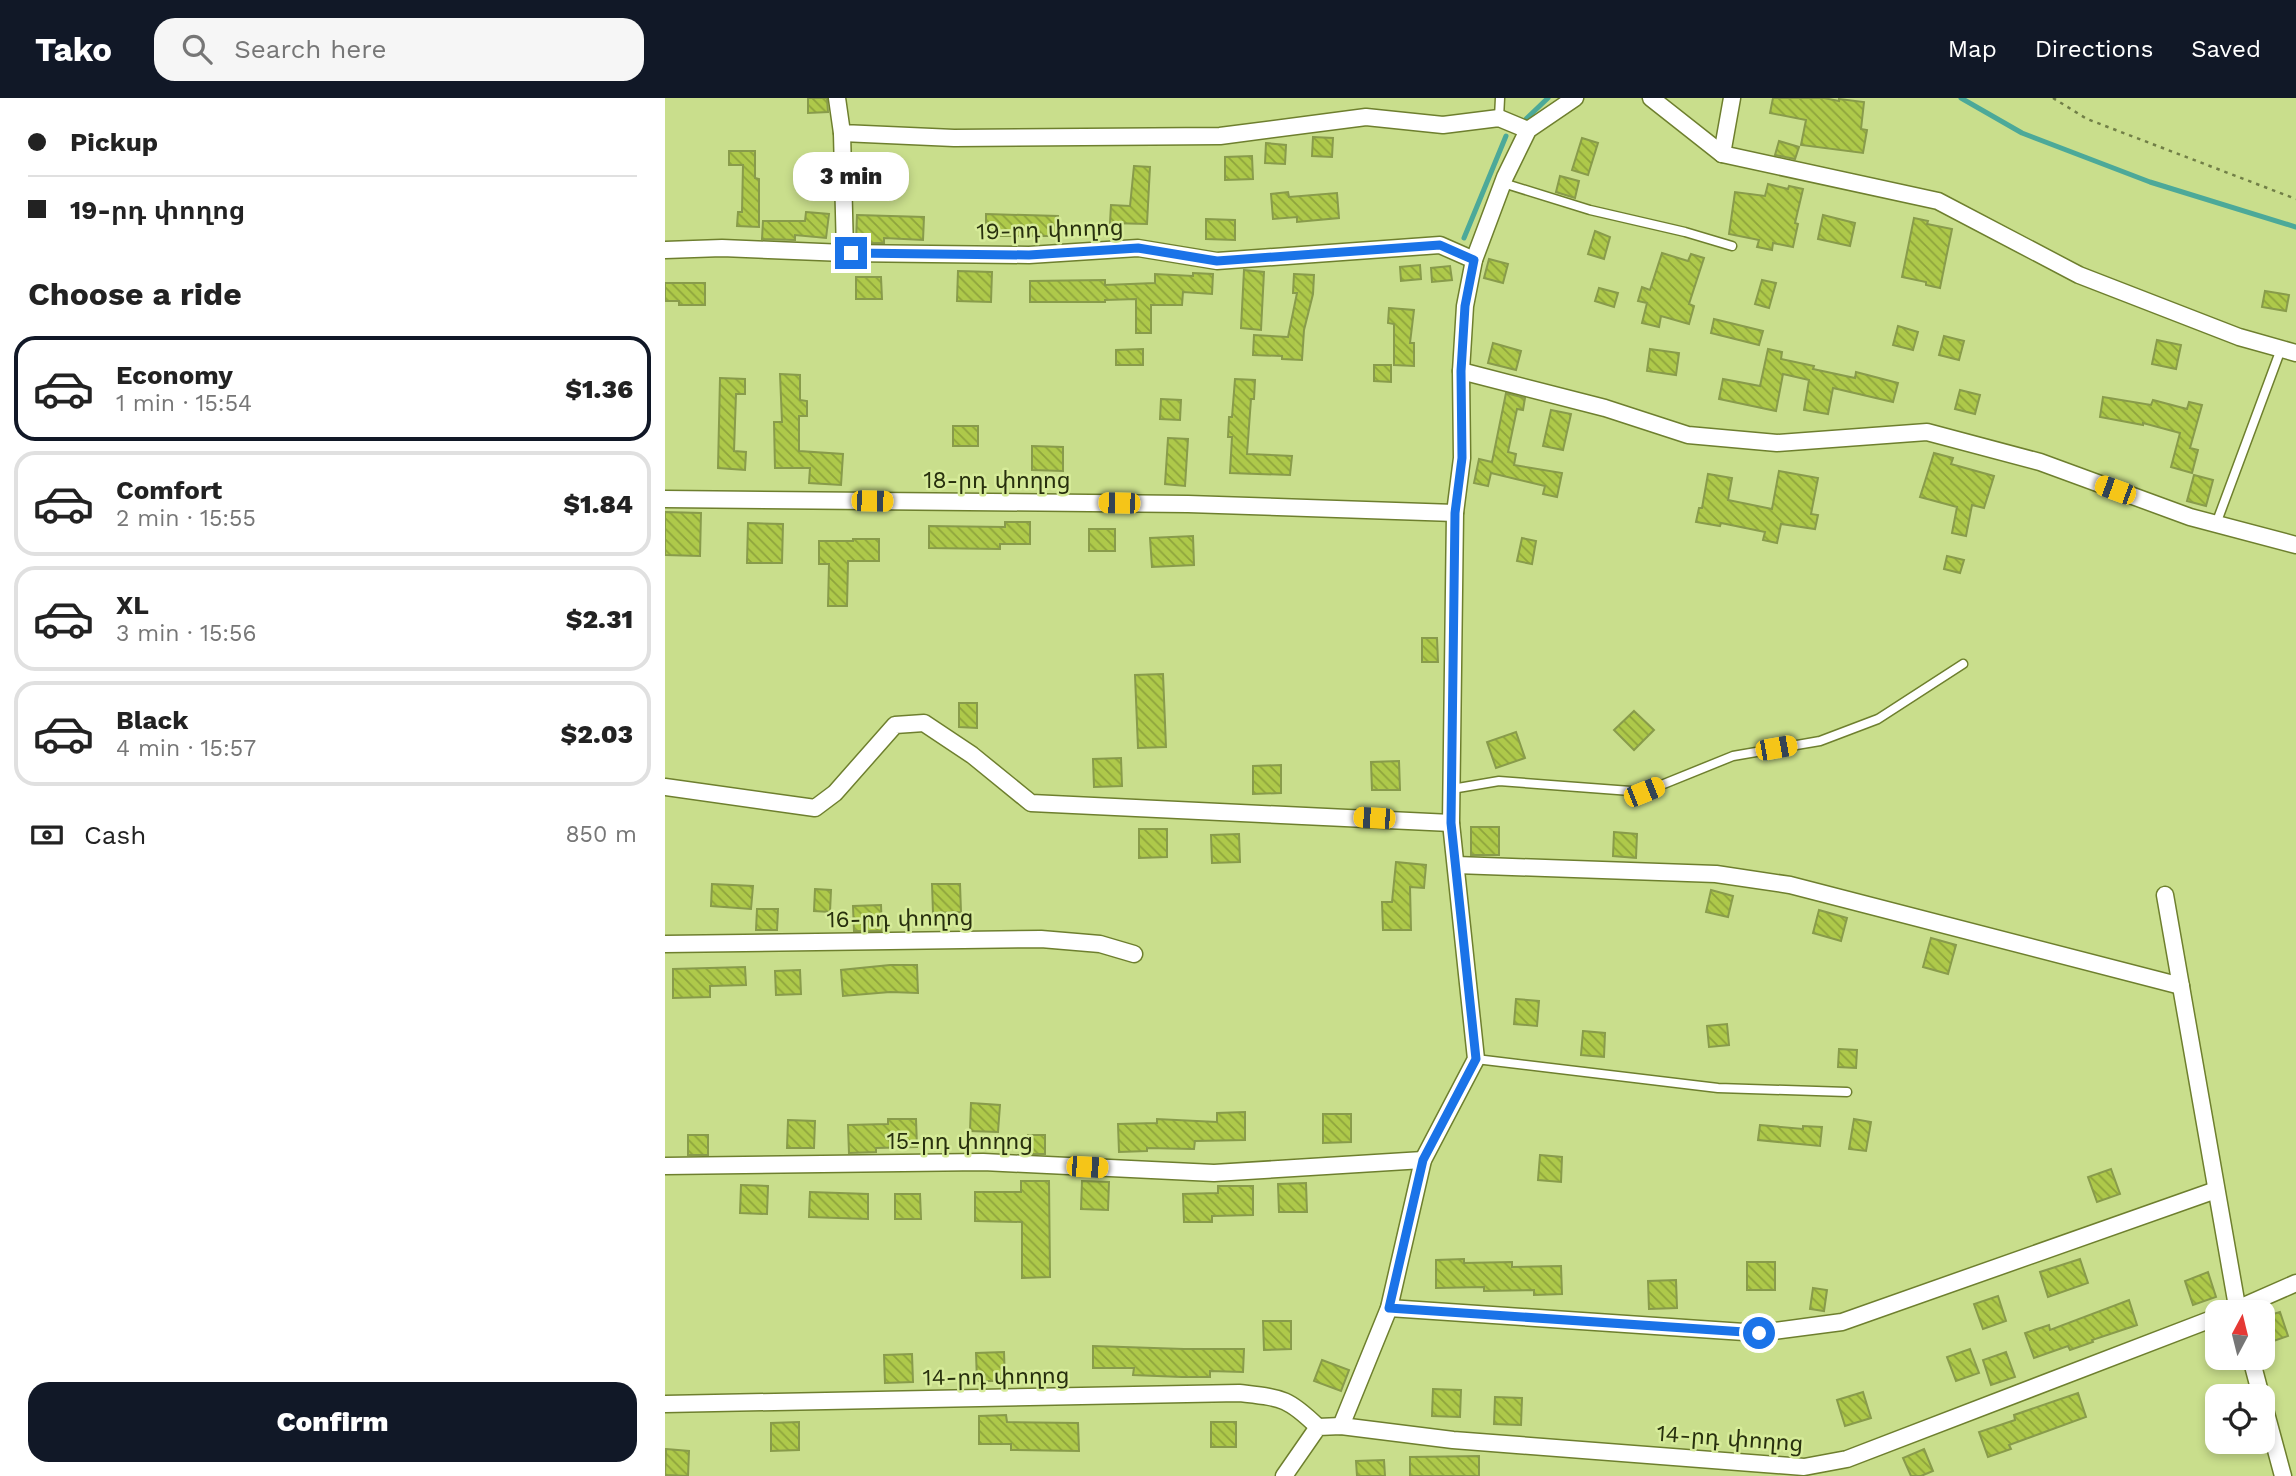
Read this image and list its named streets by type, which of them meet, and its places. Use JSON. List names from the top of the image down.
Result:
{
  "streets": {
    "street": [
      "19-րդ փողոց",
      "18-րդ փողոց",
      "16-րդ փողոց",
      "15-րդ փողոց",
      "14-րդ փողոց"
    ]
  },
  "north": "top",
  "page": {
    "header": "Tako",
    "search": "Search here",
    "nav": ["Map", "Directions", "Saved"],
    "banner": ["Pickup", "19-րդ փողոց"],
    "bubble": "3 min",
    "heading": "Choose a ride",
    "list": [
      {
        "name": "Economy",
        "note": "1 min · 15:54",
        "value": "$1.36"
      },
      {
        "name": "Comfort",
        "note": "2 min · 15:55",
        "value": "$1.84"
      },
      {
        "name": "XL",
        "note": "3 min · 15:56",
        "value": "$2.31"
      },
      {
        "name": "Black",
        "note": "4 min · 15:57",
        "value": "$2.03"
      }
    ],
    "pay": ["Cash", "850 m"],
    "buttons": "Confirm"
  }
}
